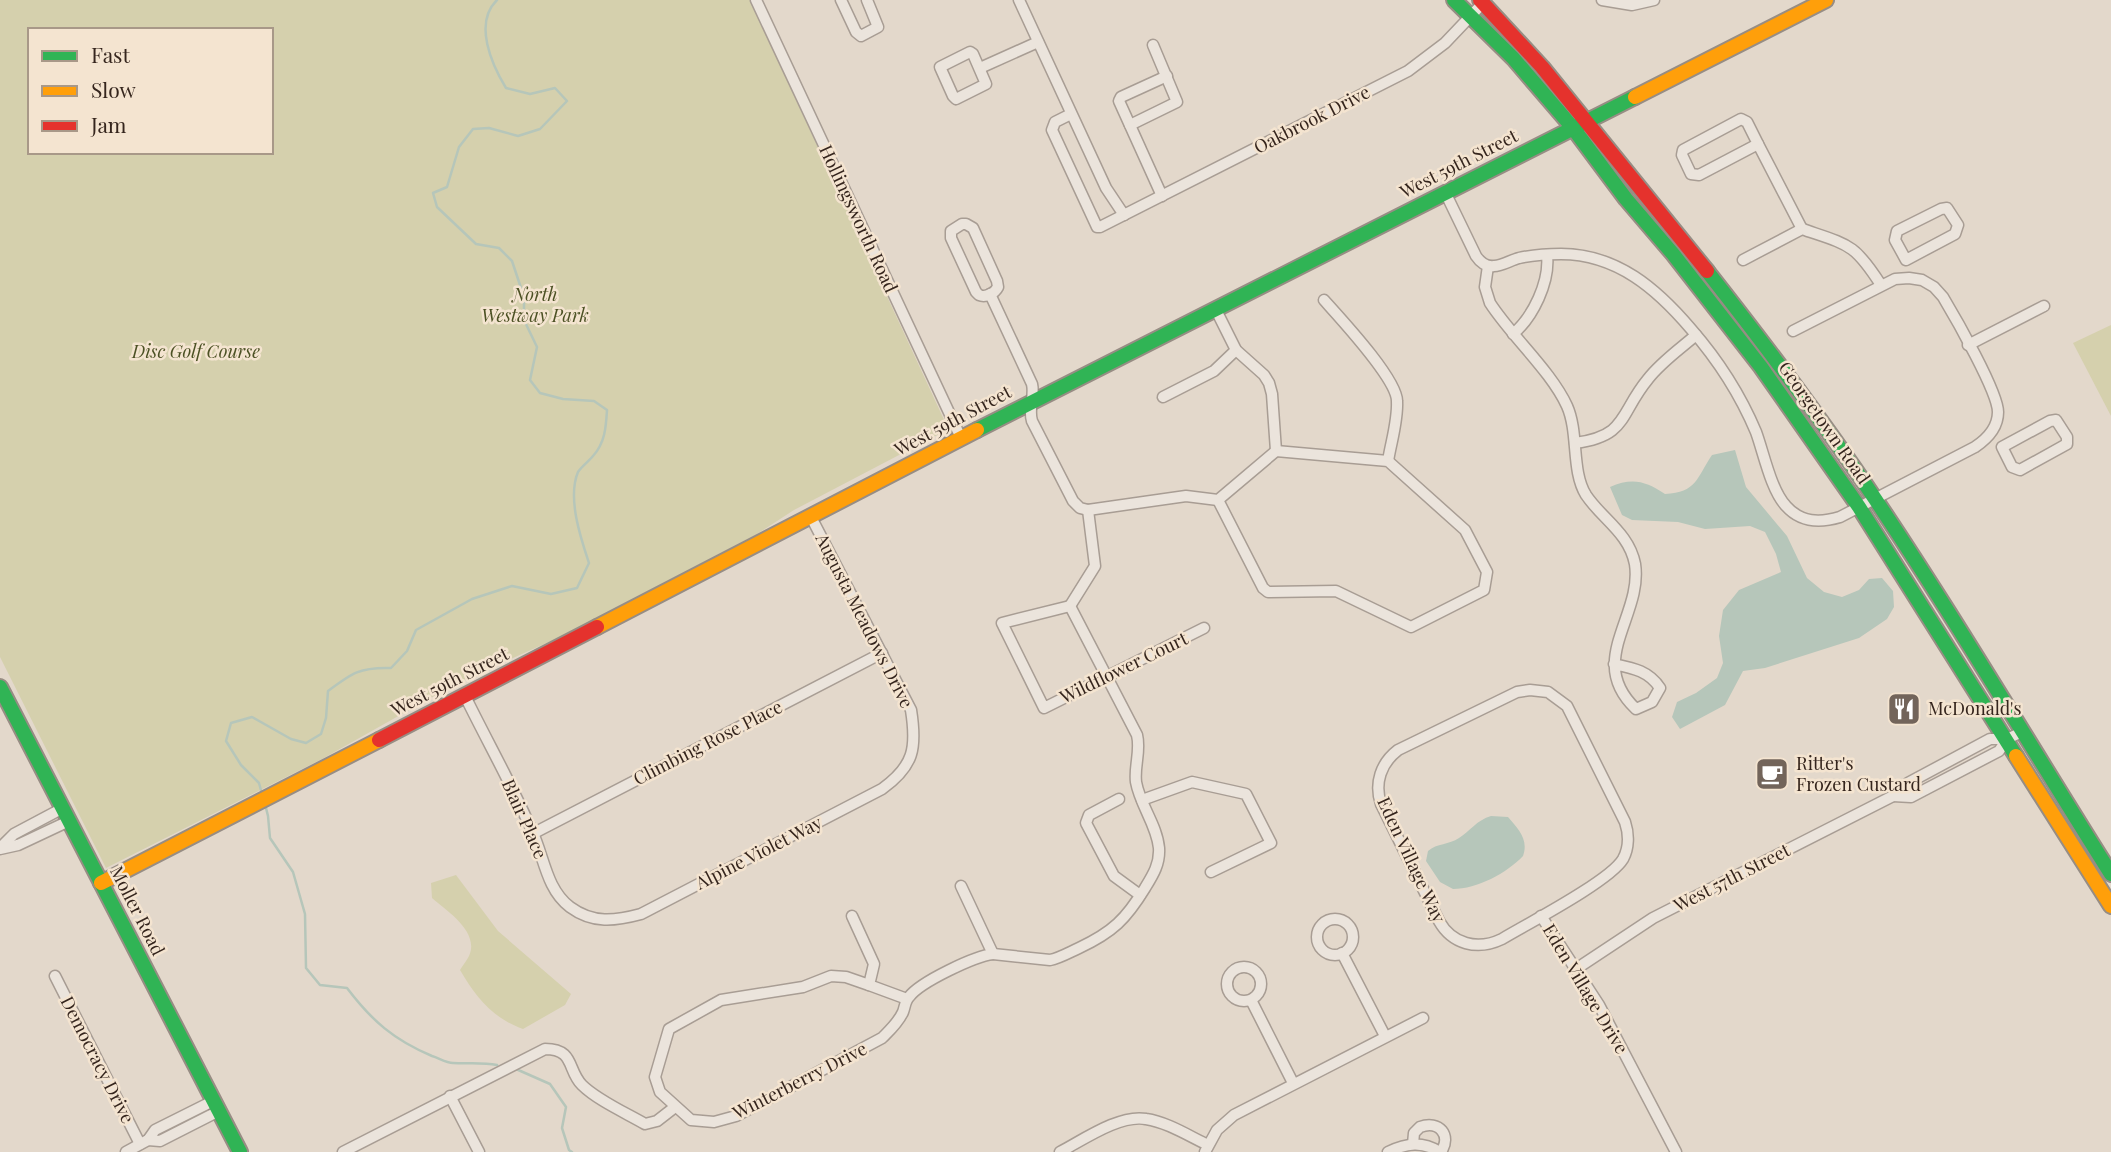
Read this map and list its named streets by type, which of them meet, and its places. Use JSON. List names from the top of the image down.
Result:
{
  "streets": {
    "street": [
      "Oakbrook Drive",
      "West 59th Street",
      "Hollingsworth Road",
      "Georgetown Road",
      "Augusta Meadows Drive",
      "Wildflower Court",
      "Climbing Rose Place",
      "Blair Place",
      "Alpine Violet Way",
      "Eden Village Way",
      "West 57th Street",
      "Moller Road",
      "Eden Village Drive",
      "Democracy Drive",
      "Winterberry Drive"
    ]
  },
  "crossings": [
    ["Oakbrook Drive", "Georgetown Road"],
    ["West 59th Street", "Hollingsworth Road"],
    ["West 59th Street", "Georgetown Road"],
    ["West 59th Street", "Augusta Meadows Drive"],
    ["West 59th Street", "Blair Place"],
    ["West 59th Street", "Moller Road"],
    ["Georgetown Road", "West 57th Street"],
    ["Augusta Meadows Drive", "Climbing Rose Place"],
    ["Augusta Meadows Drive", "Alpine Violet Way"],
    ["Climbing Rose Place", "Blair Place"],
    ["Blair Place", "Alpine Violet Way"],
    ["Eden Village Way", "Eden Village Drive"],
    ["West 57th Street", "Eden Village Drive"]
  ],
  "parks": ["North Westway Park", "Disc Golf Course"],
  "places": {
    "restaurant": ["McDonald's"],
    "cafe": ["Ritter's Frozen Custard"]
  },
  "legend": ["Fast", "Slow", "Jam"]
}
